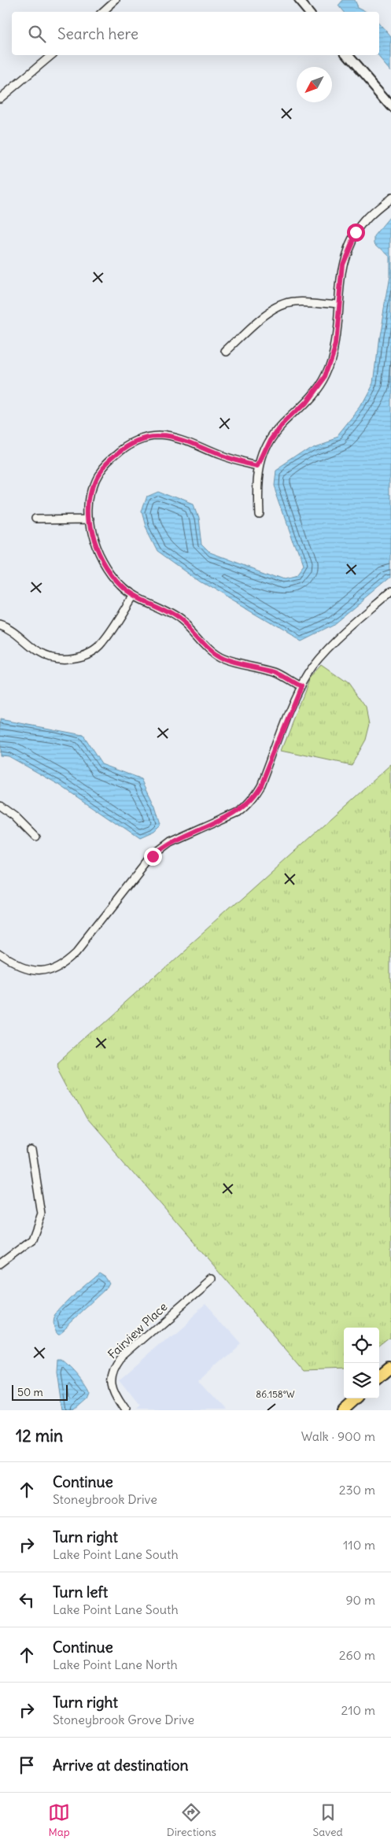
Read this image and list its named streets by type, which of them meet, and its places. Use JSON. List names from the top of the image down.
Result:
{
  "streets": {
    "street": ["Fairview Place"]
  },
  "scale_bar": "50 m",
  "north": "bottom left",
  "page": {
    "search": "Search here",
    "scale": "50 m",
    "heading": ["12 min", "Walk · 900 m"],
    "list": [
      ["Continue", "Stoneybrook Drive", "230 m"],
      ["Turn right", "Lake Point Lane South", "110 m"],
      ["Turn left", "Lake Point Lane South", "90 m"],
      ["Continue", "Lake Point Lane North", "260 m"],
      ["Turn right", "Stoneybrook Grove Drive", "210 m"],
      "Arrive at destination"
    ],
    "nav": ["Map", "Directions", "Saved"]
  },
  "coordinates": ["86.158°W"]
}
